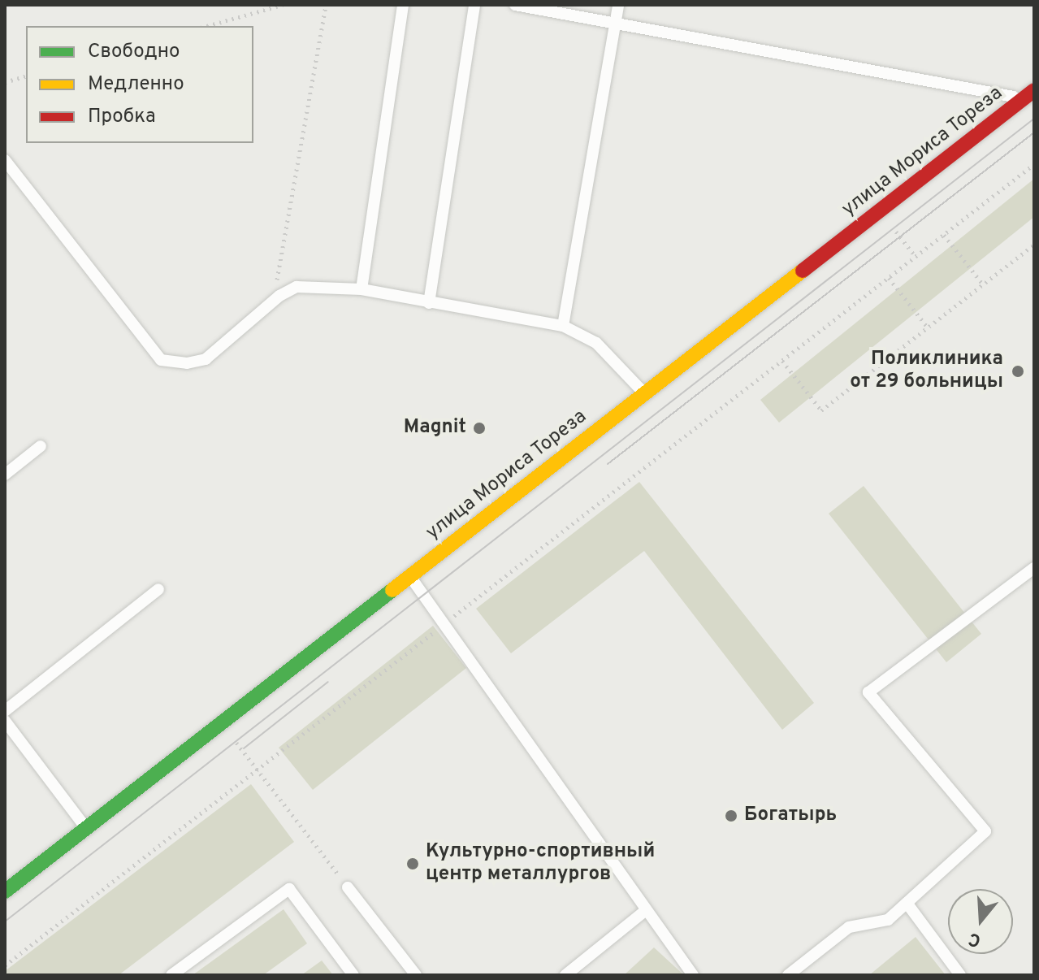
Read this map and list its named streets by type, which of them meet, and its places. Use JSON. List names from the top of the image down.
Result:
{
  "streets": {
    "street": ["улица Мориса Тореза"]
  },
  "places": [
    "Поликлиника от 29 больницы",
    "Magnit",
    "Богатырь",
    "Культурно-спортивный центр металлургов"
  ],
  "legend": ["Свободно", "Медленно", "Пробка"],
  "north": "bottom"
}
